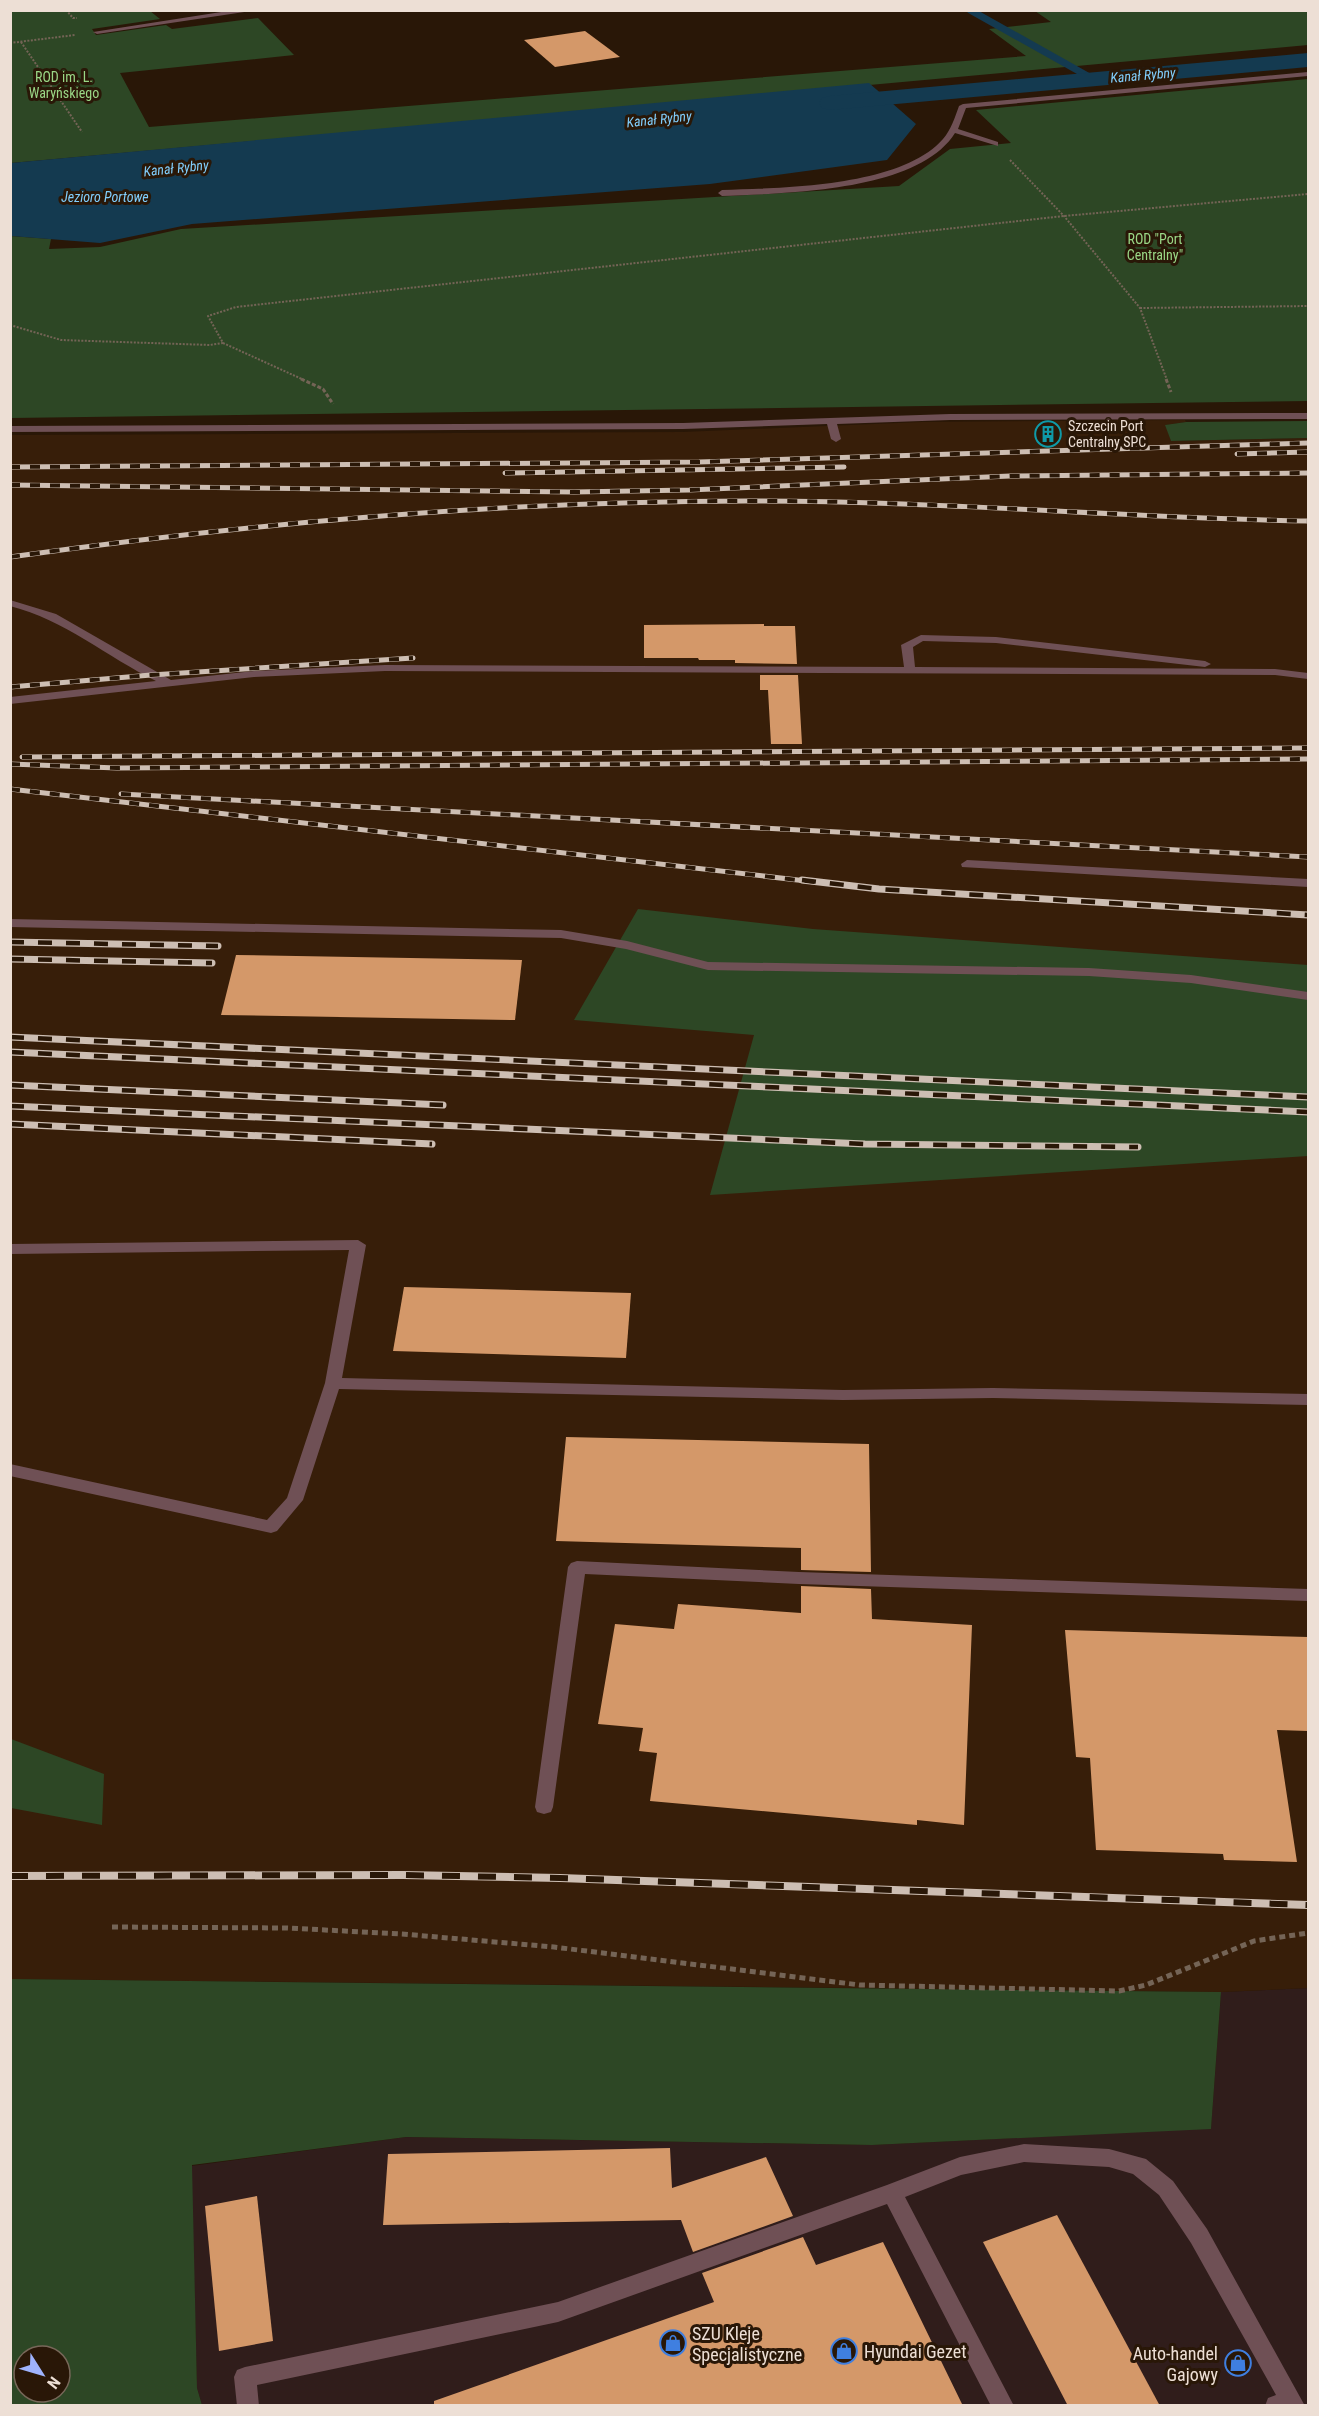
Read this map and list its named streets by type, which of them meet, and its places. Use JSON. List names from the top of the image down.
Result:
{
  "water": ["Kanał Rybny", "Jezioro Portowe"],
  "parks": ["ROD im. L. Waryńskiego", "ROD \"Port Centralny\""],
  "places": {
    "building": ["Szczecin Port Centralny SPC"],
    "shop": ["SZU Kleje Specjalistyczne", "Hyundai Gezet", "Auto-handel Gajowy"]
  },
  "north": "bottom right"
}
